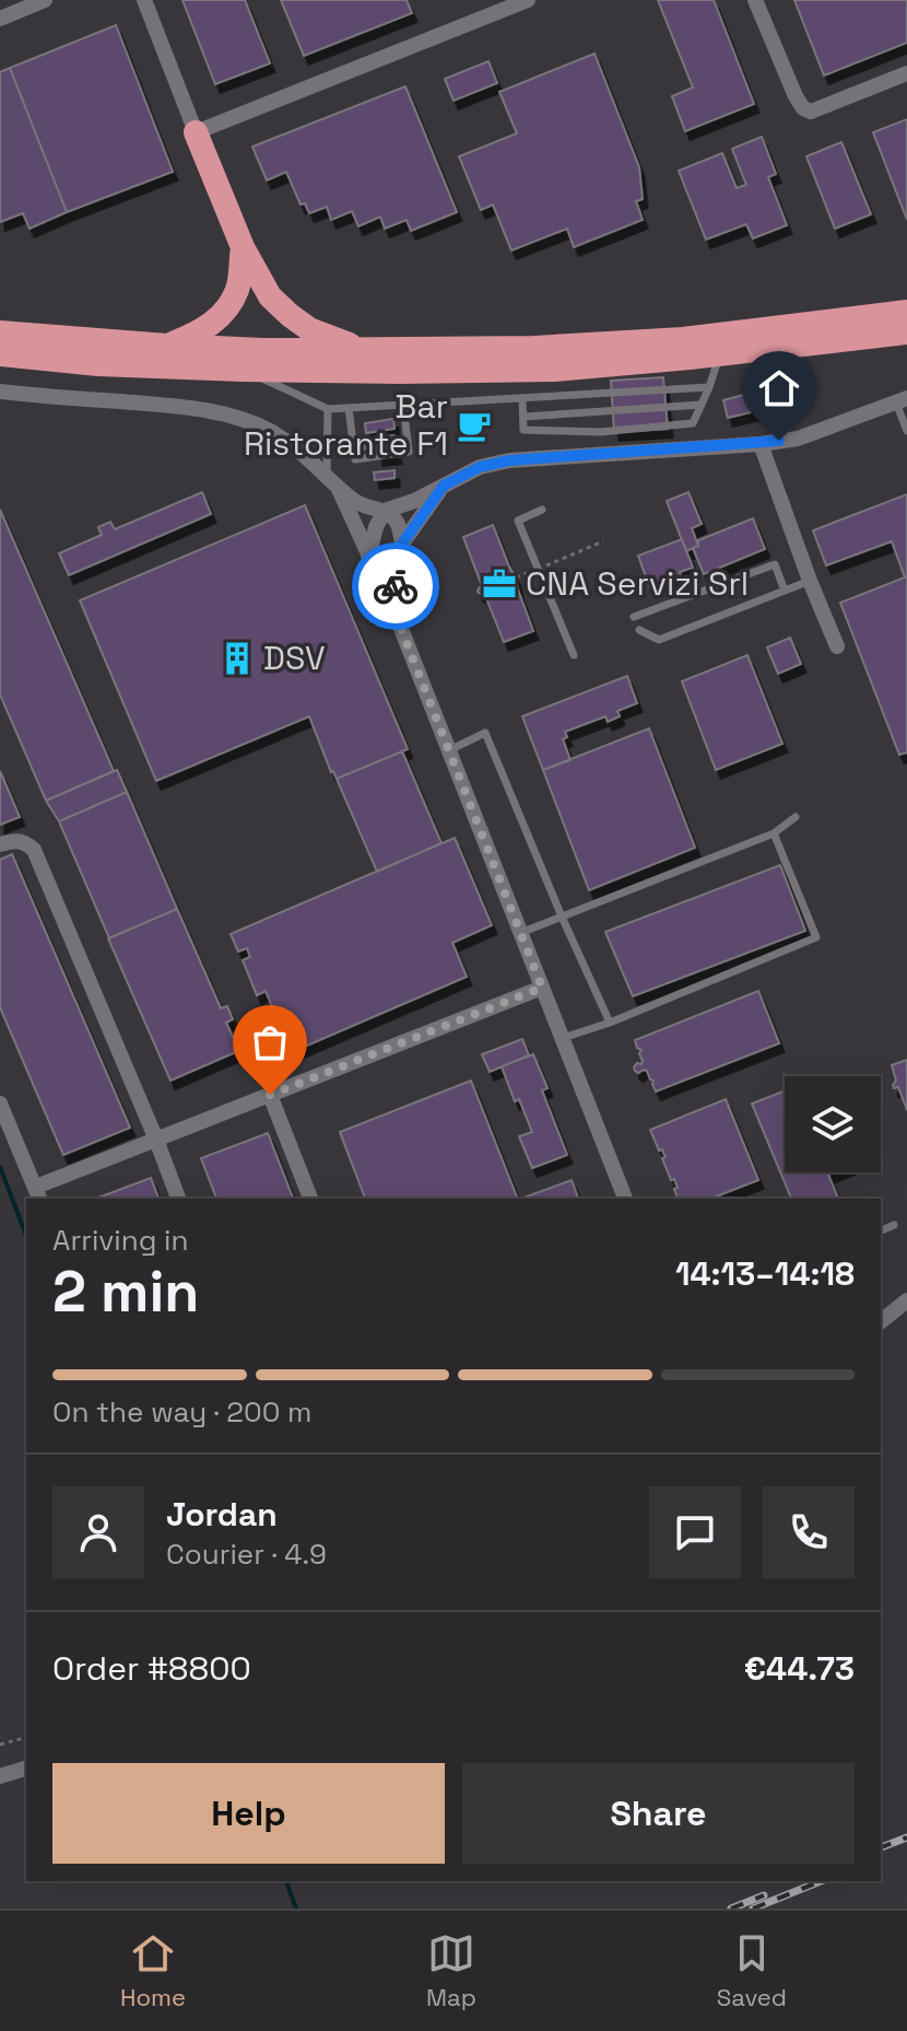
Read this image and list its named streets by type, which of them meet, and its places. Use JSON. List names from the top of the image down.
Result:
{
  "places": {
    "cafe": ["Bar Ristorante F1"],
    "office": ["CNA Servizi Srl"],
    "building": ["DSV"]
  },
  "page": {
    "heading": ["2 min", "Arriving in", "14:13–14:18"],
    "panel": [
      "Jordan",
      "Courier · 4.9",
      "Order #8800",
      "€44.73"
    ],
    "bar": "On the way · 200 m",
    "buttons": ["Help", "Share"],
    "tabs": ["Home", "Map", "Saved"]
  }
}
